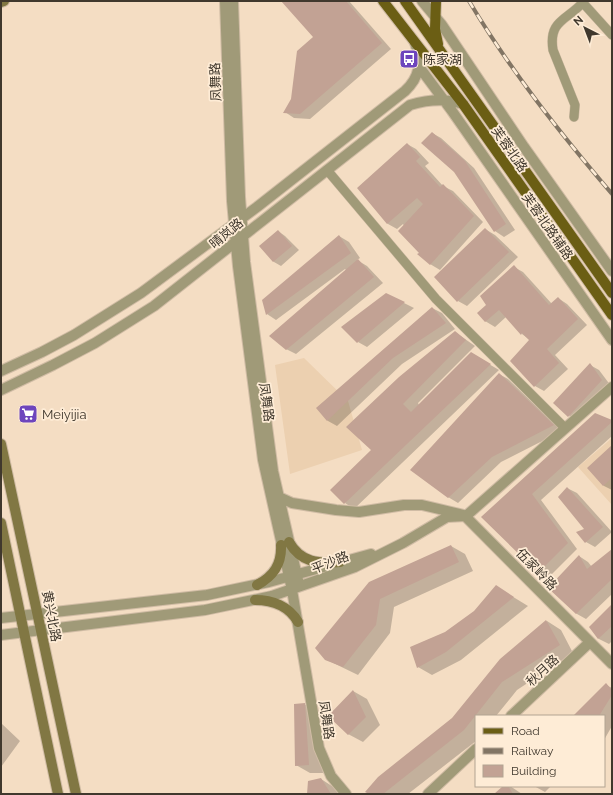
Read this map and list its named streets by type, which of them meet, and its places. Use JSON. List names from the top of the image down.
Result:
{
  "streets": {
    "main road": ["芙蓉北路", "黄兴北路"],
    "street": [
      "凤舞路",
      "芙蓉北路辅路",
      "晴岚路",
      "平沙路",
      "伍家岭路",
      "秋月路"
    ]
  },
  "crossings": [
    ["凤舞路", "晴岚路"],
    ["凤舞路", "平沙路"],
    ["凤舞路", "伍家岭路"],
    ["芙蓉北路", "晴岚路"],
    ["芙蓉北路辅路", "晴岚路"],
    ["平沙路", "伍家岭路"],
    ["平沙路", "黄兴北路"],
    ["伍家岭路", "秋月路"]
  ],
  "places": {
    "bus stop": ["陈家湖"],
    "supermarket": ["Meiyijia"]
  },
  "legend": ["Road", "Railway", "Building"],
  "north": "top left"
}
